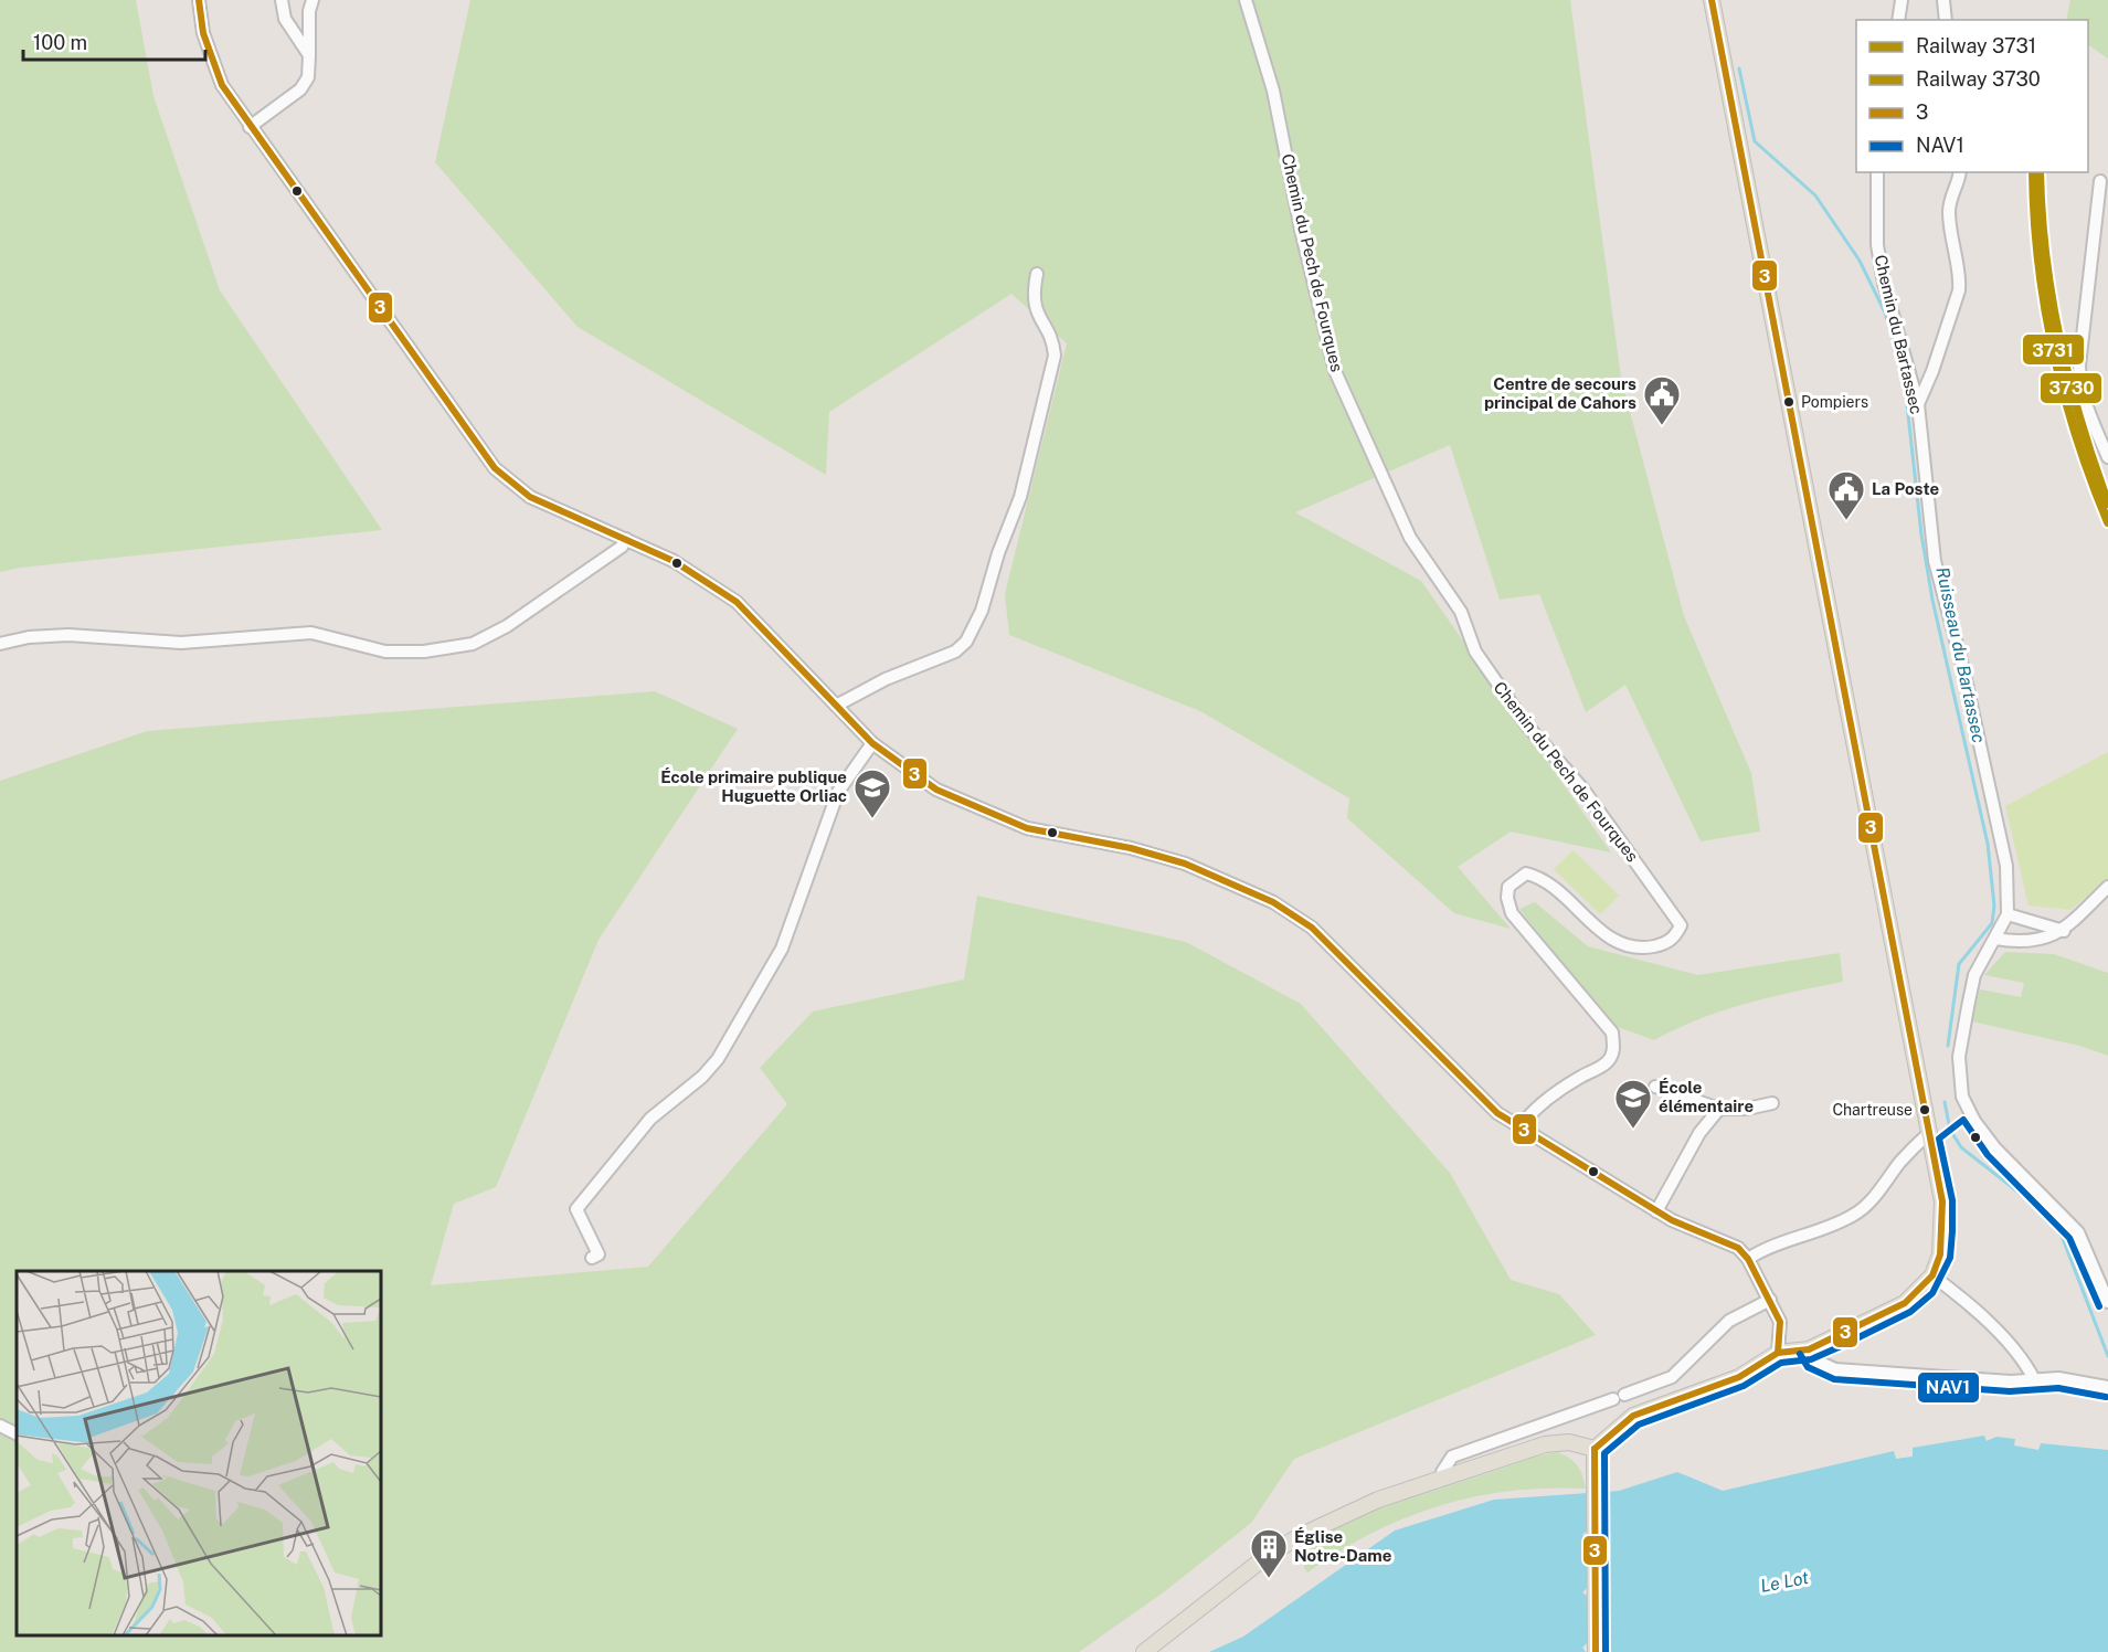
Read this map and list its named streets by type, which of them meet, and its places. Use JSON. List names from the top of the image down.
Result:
{
  "streets": {
    "street": ["Chemin du Pech de Fourques", "Chemin du Bartassec"]
  },
  "water": ["Ruisseau du Bartassec", "Le Lot"],
  "places": {
    "other": ["Pompiers", "Chartreuse"],
    "public building": ["Centre de secours principal de Cahors", "La Poste"],
    "school or university": ["École primaire publique Huguette Orliac", "École élémentaire"],
    "building": ["Église Notre-Dame"]
  },
  "lines": [
    "transit line 3",
    "rail line 3731",
    "rail line 3730",
    "transit line NAV1"
  ],
  "legend": [
    "Railway 3731",
    "Railway 3730",
    "3",
    "NAV1"
  ],
  "scale_bar": "100 m"
}
